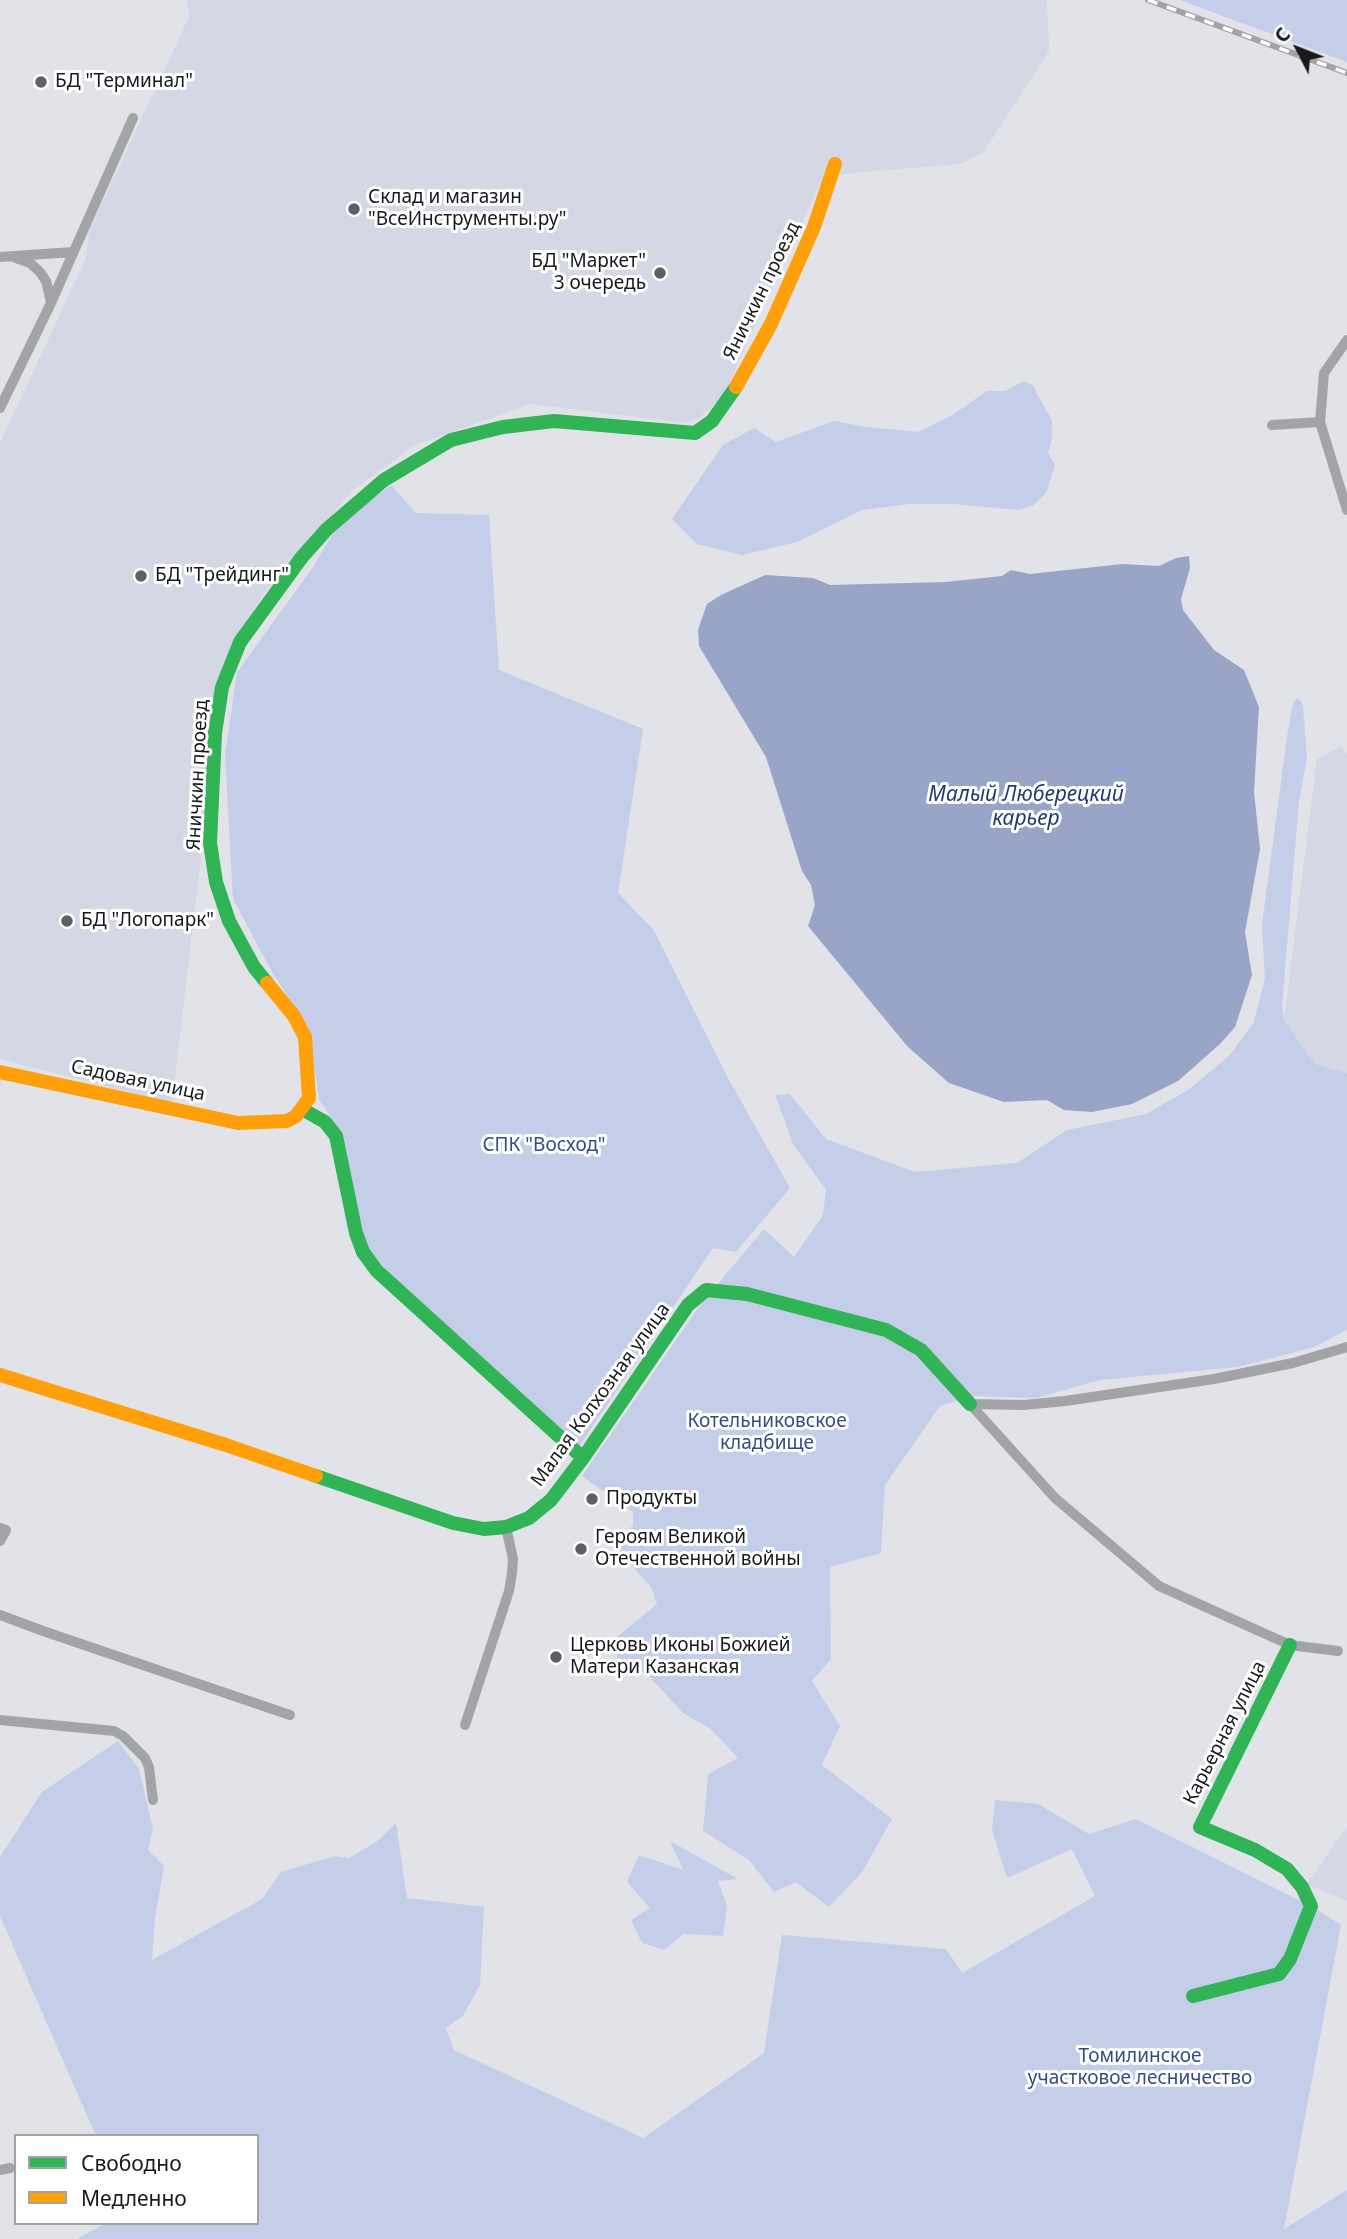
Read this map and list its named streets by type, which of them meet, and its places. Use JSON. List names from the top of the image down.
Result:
{
  "streets": {
    "street": [
      "Яничкин проезд",
      "Садовая улица",
      "Малая Колхозная улица",
      "Карьерная улица"
    ]
  },
  "crossings": [
    ["Яничкин проезд", "Садовая улица"],
    ["Малая Колхозная улица", "Карьерная улица"]
  ],
  "water": ["Малый Люберецкий карьер"],
  "parks": ["СПК \"Восход\"", "Котельниковское кладбище", "Томилинское участковое лесничество"],
  "places": [
    "БД \"Терминал\"",
    "Склад и магазин \"ВсеИнструменты.ру\"",
    "БД \"Маркет\" 3 очередь",
    "БД \"Трейдинг\"",
    "БД \"Логопарк\"",
    "Продукты",
    "Героям Великой Отечественной войны",
    "Церковь Иконы Божией Матери Казанская"
  ],
  "legend": ["Свободно", "Медленно"],
  "north": "top left"
}
